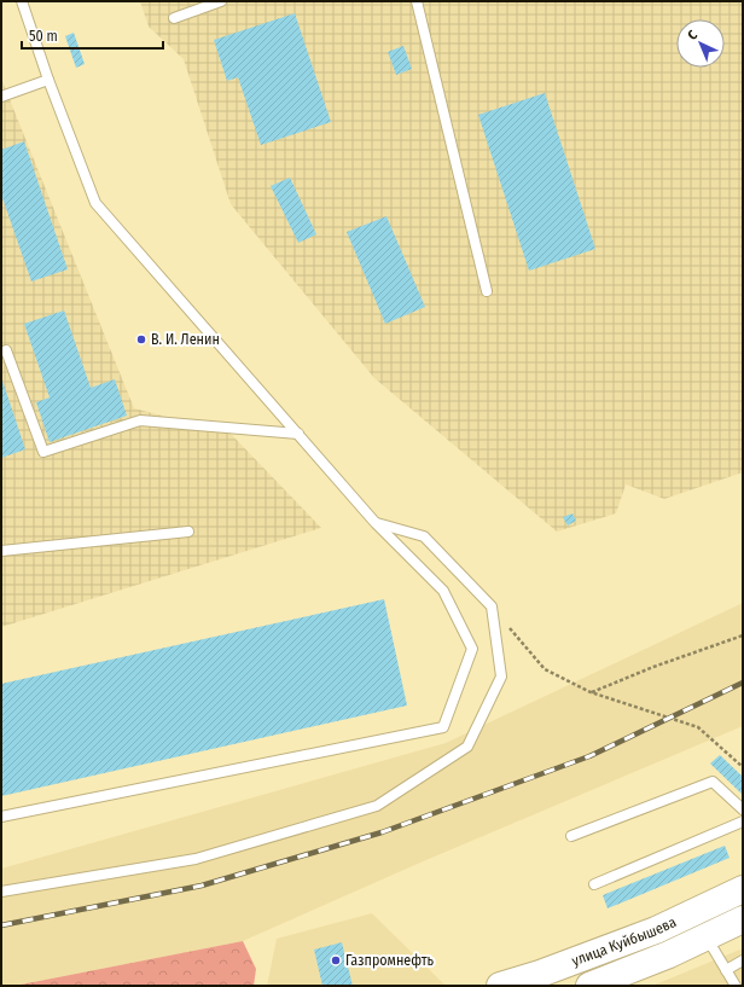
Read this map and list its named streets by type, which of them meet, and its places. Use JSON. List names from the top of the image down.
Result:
{
  "streets": {
    "main road": ["улица Куйбышева"]
  },
  "places": ["В. И. Ленин", "Газпромнефть"],
  "scale_bar": "50 m",
  "north": "top left"
}
